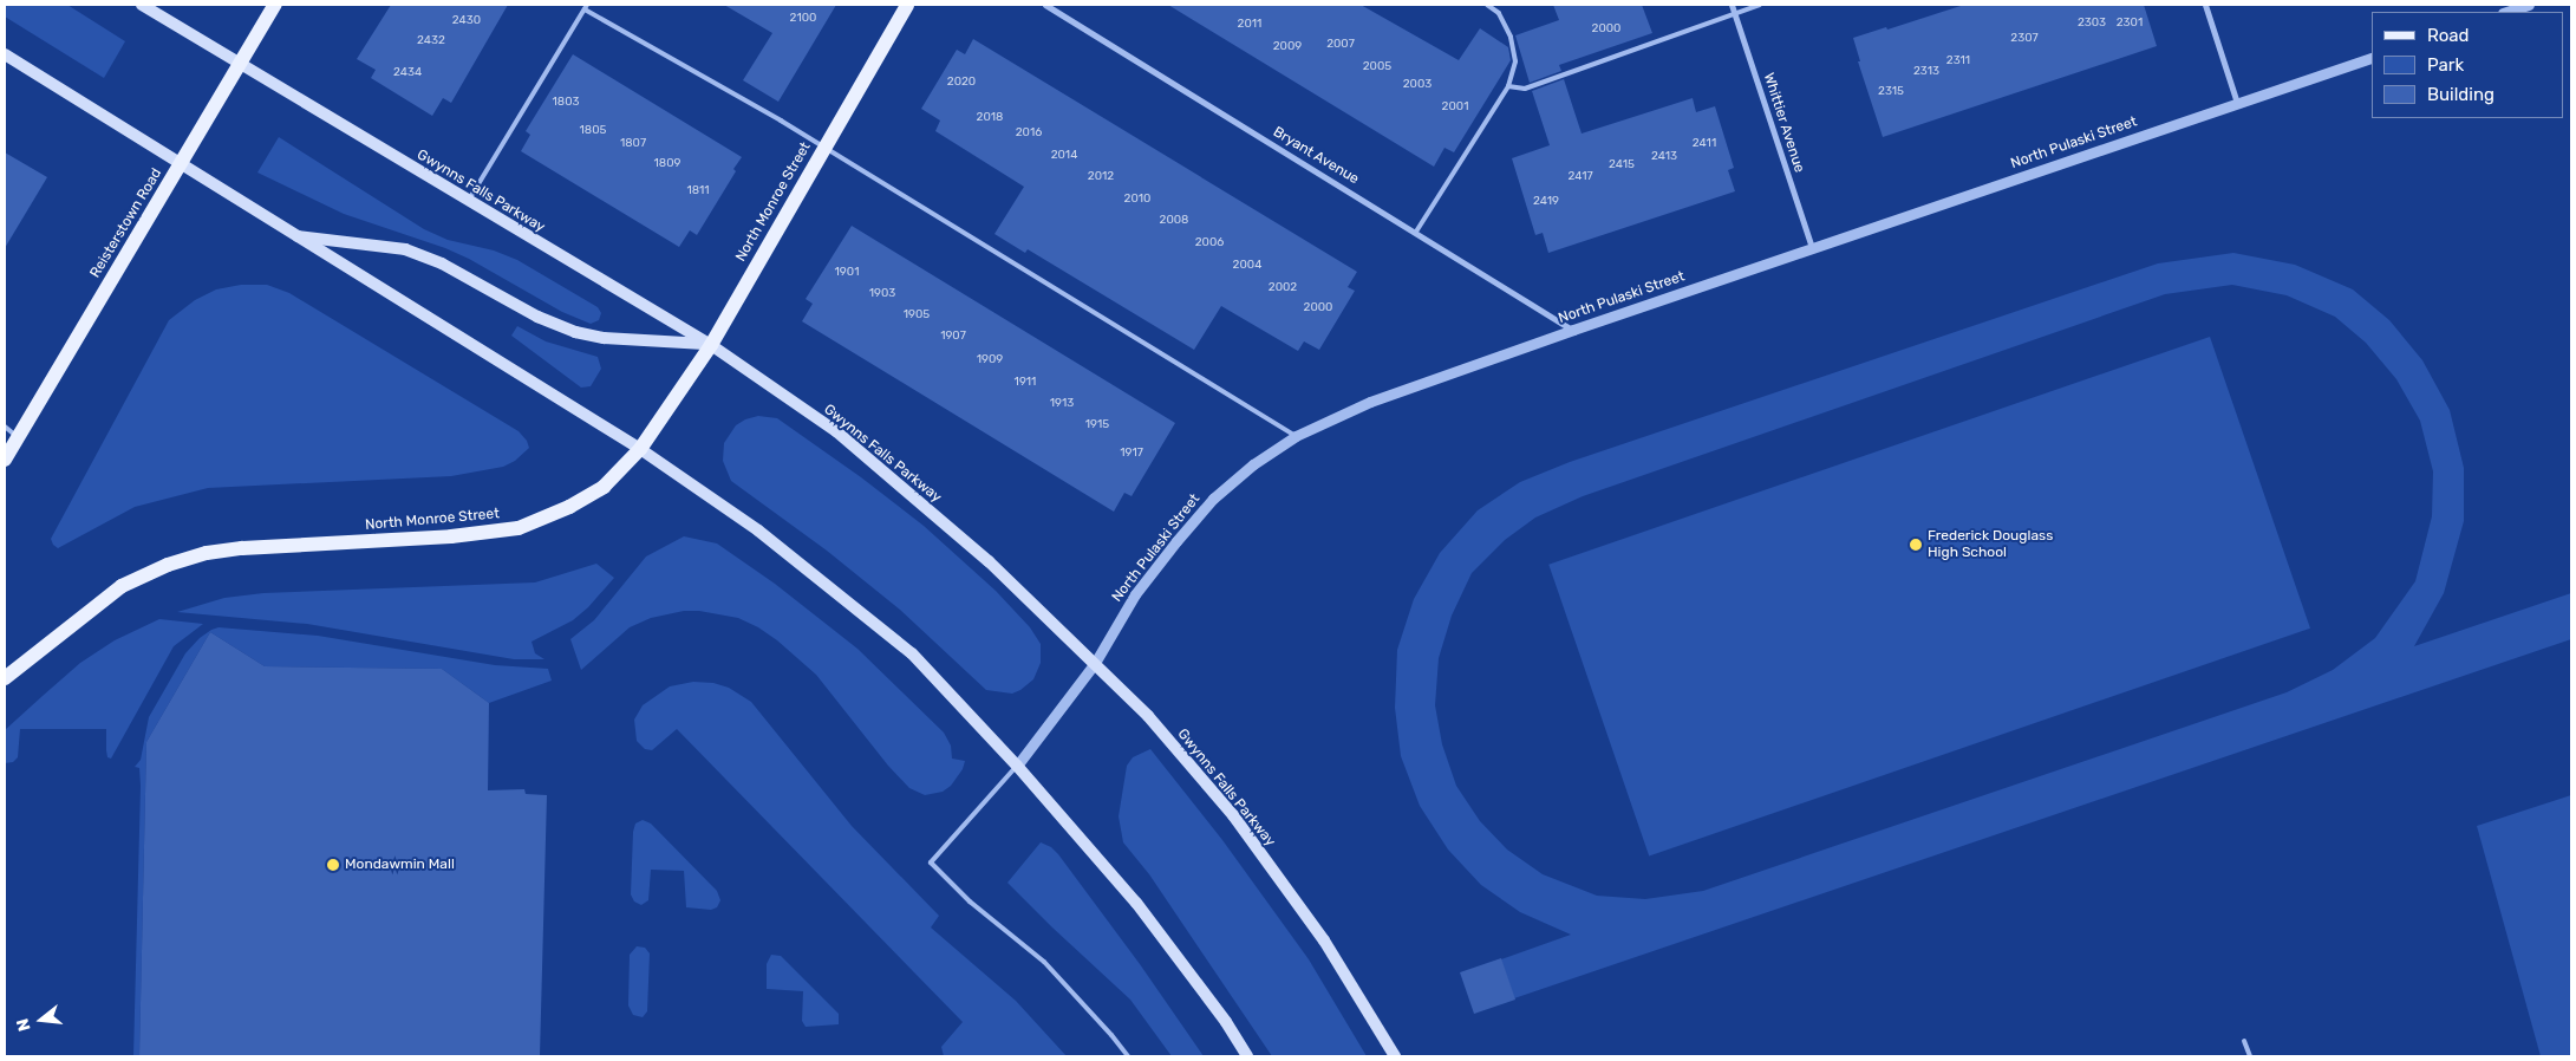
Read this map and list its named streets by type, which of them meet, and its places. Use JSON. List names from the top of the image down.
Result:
{
  "streets": {
    "main road": ["Gwynns Falls Parkway", "North Monroe Street", "Reisterstown Road"],
    "street": ["Whittier Avenue", "North Pulaski Street", "Bryant Avenue"]
  },
  "crossings": [
    ["Whittier Avenue", "North Pulaski Street"],
    ["North Pulaski Street", "Bryant Avenue"],
    ["North Pulaski Street", "Gwynns Falls Parkway"],
    ["Gwynns Falls Parkway", "North Monroe Street"],
    ["Gwynns Falls Parkway", "Reisterstown Road"]
  ],
  "places": ["Frederick Douglass High School", "Mondawmin Mall"],
  "house_numbers": [
    "2100",
    "2430",
    "2303",
    "2301",
    "2011",
    "2000",
    "2307",
    "2432",
    "2007",
    "2009",
    "2311",
    "2005",
    "2313",
    "2434",
    "2020",
    "2003",
    "2315",
    "1803",
    "2001",
    "2018",
    "1805",
    "2016",
    "1807",
    "2411",
    "2014",
    "2413",
    "1809",
    "2415",
    "2012",
    "2417",
    "1811",
    "2010",
    "2419",
    "2008",
    "2006",
    "2004",
    "1901",
    "2002",
    "1903",
    "2000",
    "1905",
    "1907",
    "1909",
    "1911",
    "1913",
    "1915",
    "1917"
  ],
  "legend": ["Road", "Park", "Building"],
  "north": "left"
}
